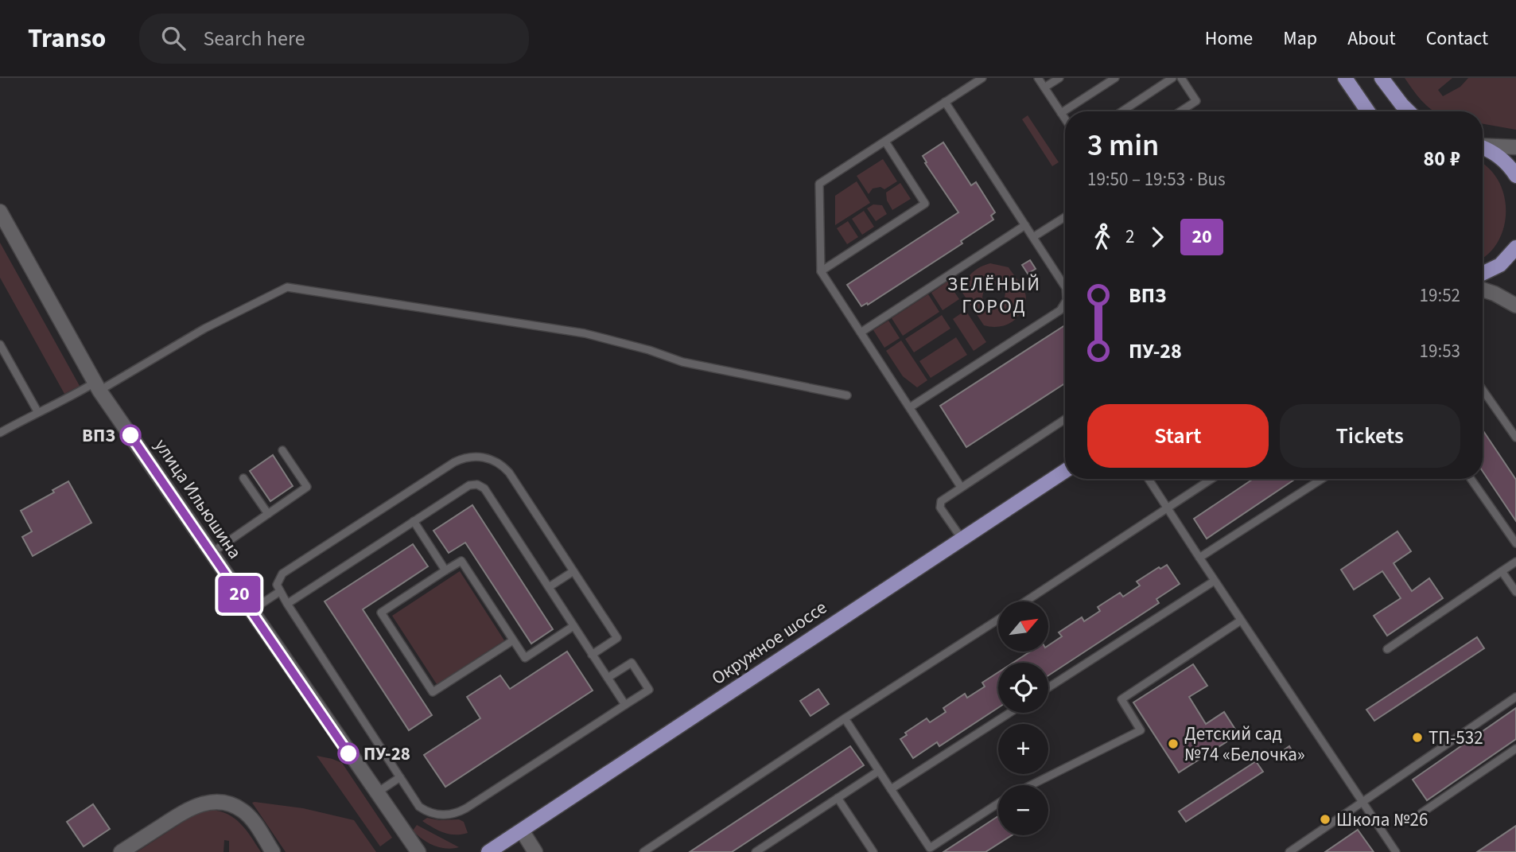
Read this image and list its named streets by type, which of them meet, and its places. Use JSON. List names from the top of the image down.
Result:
{
  "streets": {
    "main road": ["Окружное шоссе"],
    "street": ["улица Ильюшина"]
  },
  "districts": ["ЗЕЛЁНЫЙ ГОРОД"],
  "places": [
    "ВПЗ",
    "ТП-532",
    "Детский сад №74 «Белочка»",
    "ПУ-28",
    "Школа №26"
  ],
  "lines": ["bus line 20"],
  "north": "top right",
  "page": {
    "header": "Transo",
    "search": "Search here",
    "nav": [
      "Home",
      "Map",
      "About",
      "Contact"
    ],
    "on_map": "20",
    "heading": ["3 min", "19:50 – 19:53 · Bus", "80 ₽"],
    "legs": ["2", "20"],
    "list": [
      {
        "name": "ВПЗ",
        "value": "19:52"
      },
      {
        "name": "ПУ-28",
        "value": "19:53"
      }
    ],
    "buttons": ["Start", "Tickets"],
    "map_buttons": ["+", "−"]
  }
}
